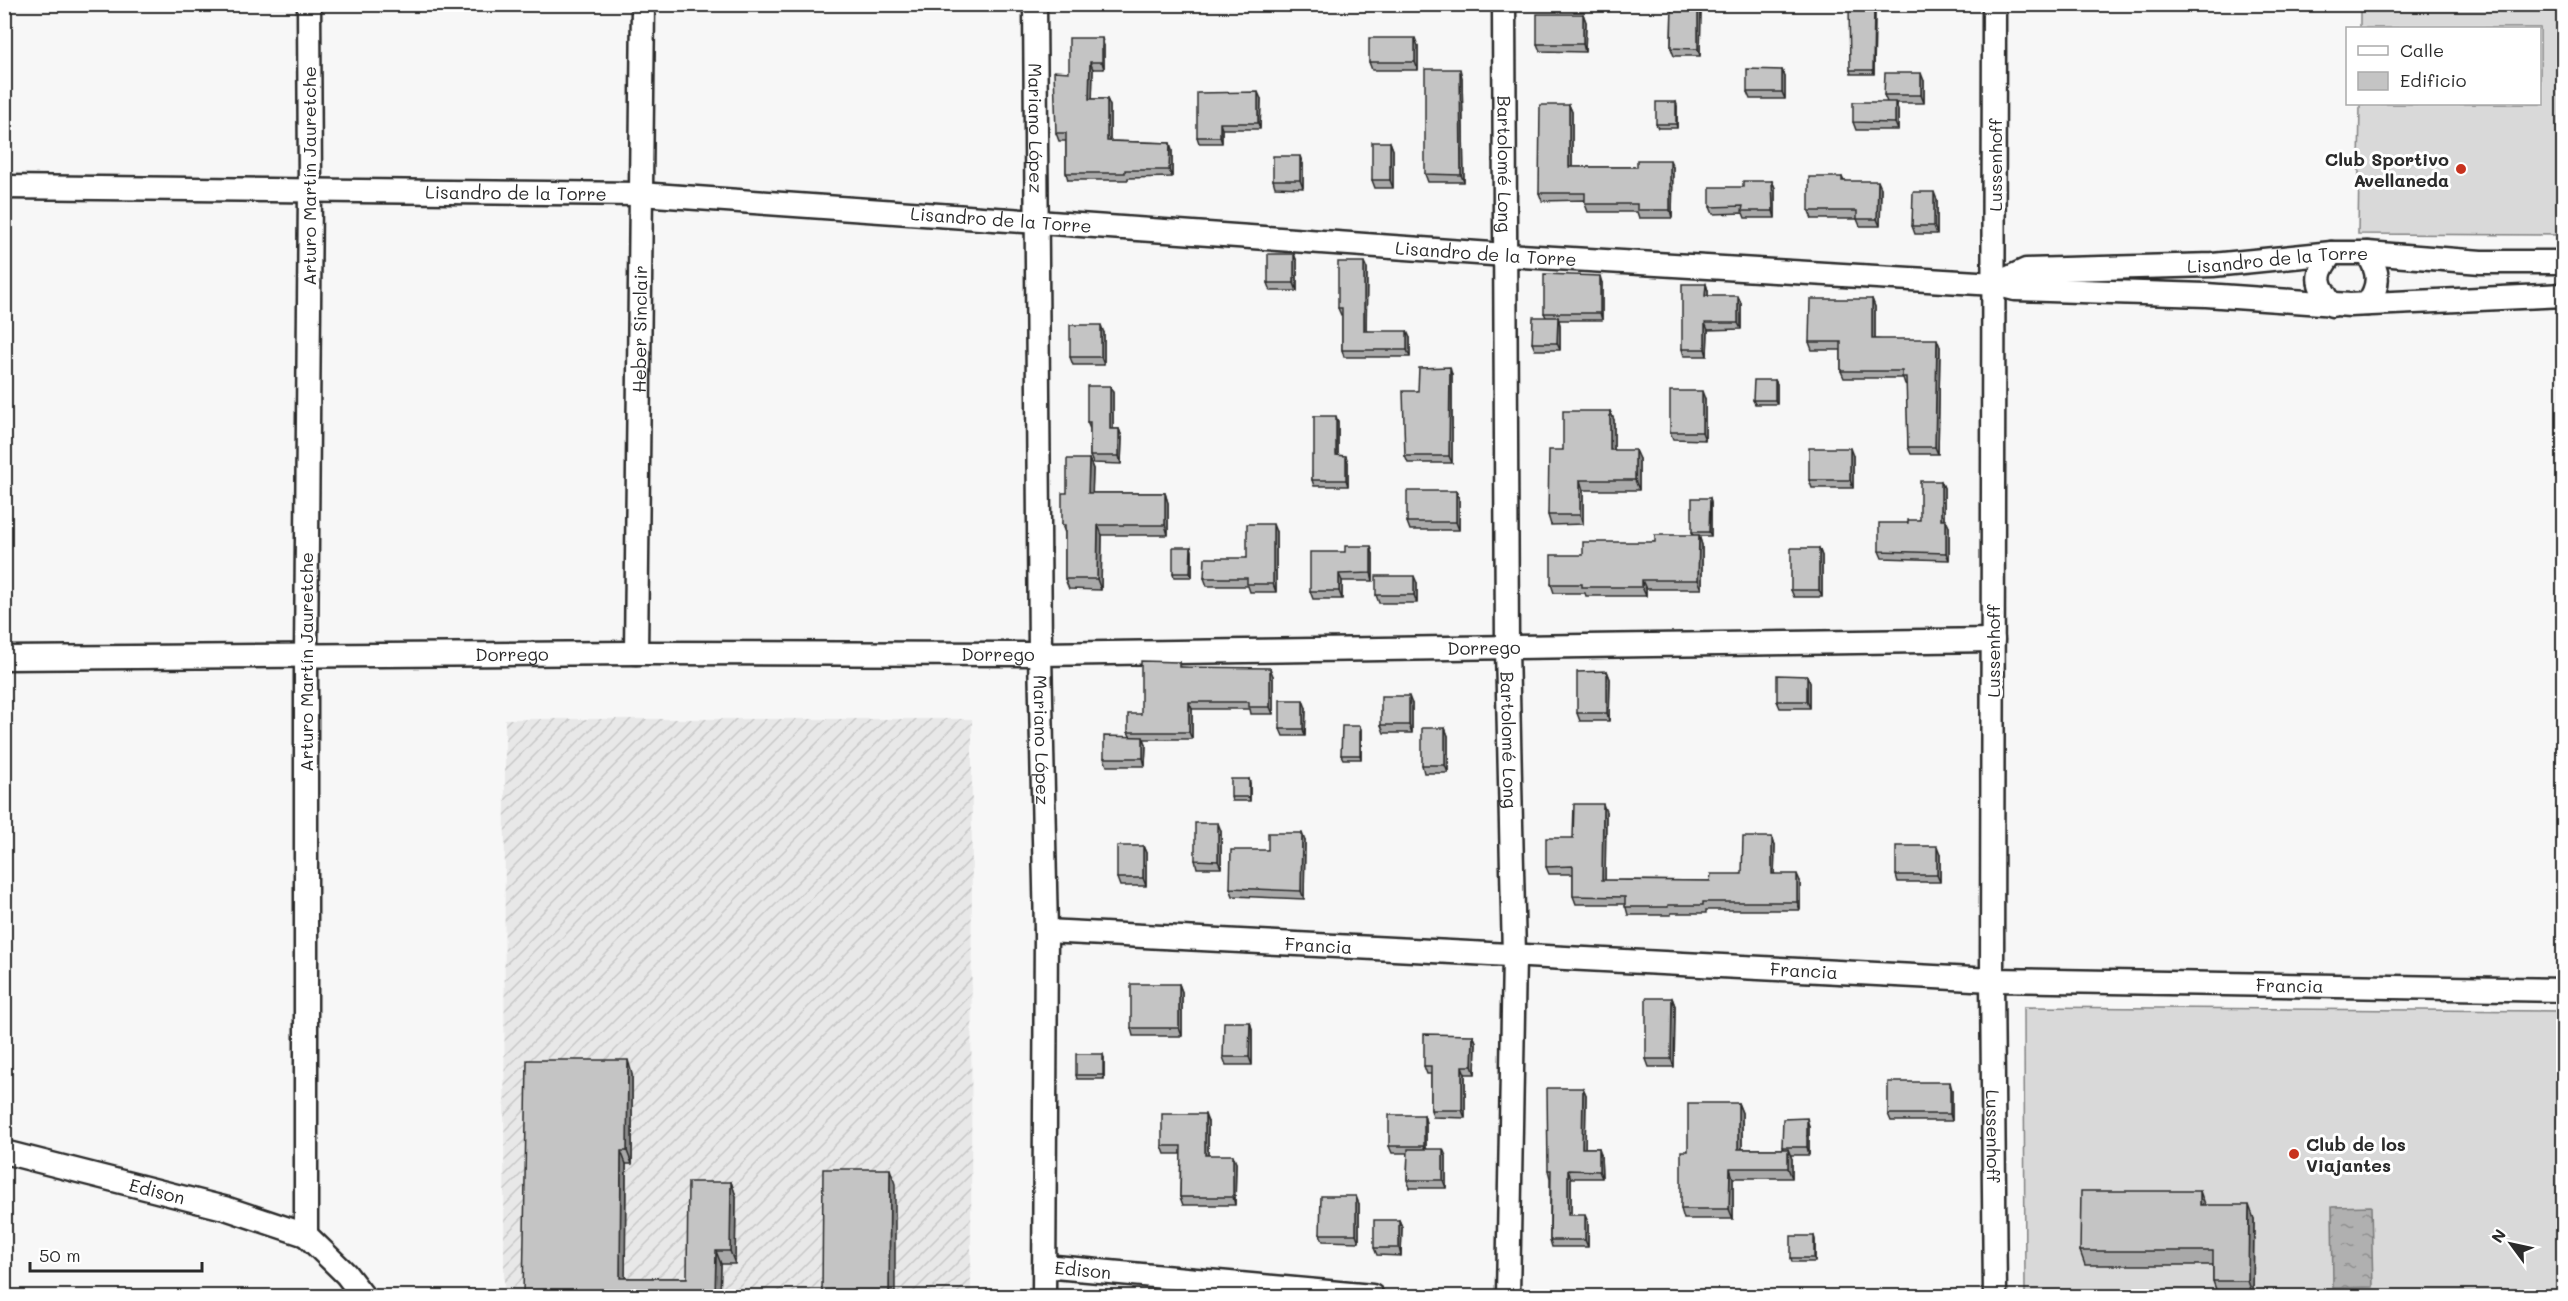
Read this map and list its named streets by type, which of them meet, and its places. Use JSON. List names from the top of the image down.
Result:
{
  "streets": {
    "street": [
      "Mariano López",
      "Bartolomé Long",
      "Lussenhoff",
      "Arturo Martín Jauretche",
      "Lisandro de la Torre",
      "Heber Sinclair",
      "Dorrego",
      "Francia",
      "Edison"
    ]
  },
  "crossings": [
    ["Mariano López", "Lisandro de la Torre"],
    ["Mariano López", "Dorrego"],
    ["Mariano López", "Francia"],
    ["Mariano López", "Edison"],
    ["Bartolomé Long", "Lisandro de la Torre"],
    ["Bartolomé Long", "Dorrego"],
    ["Bartolomé Long", "Francia"],
    ["Lussenhoff", "Lisandro de la Torre"],
    ["Lussenhoff", "Dorrego"],
    ["Lussenhoff", "Francia"],
    ["Arturo Martín Jauretche", "Lisandro de la Torre"],
    ["Arturo Martín Jauretche", "Dorrego"],
    ["Arturo Martín Jauretche", "Edison"],
    ["Lisandro de la Torre", "Heber Sinclair"],
    ["Heber Sinclair", "Dorrego"]
  ],
  "places": ["Club Sportivo Avellaneda", "Club de los Viajantes"],
  "legend": ["Calle", "Edificio"],
  "scale_bar": "50 m",
  "north": "top left"
}
